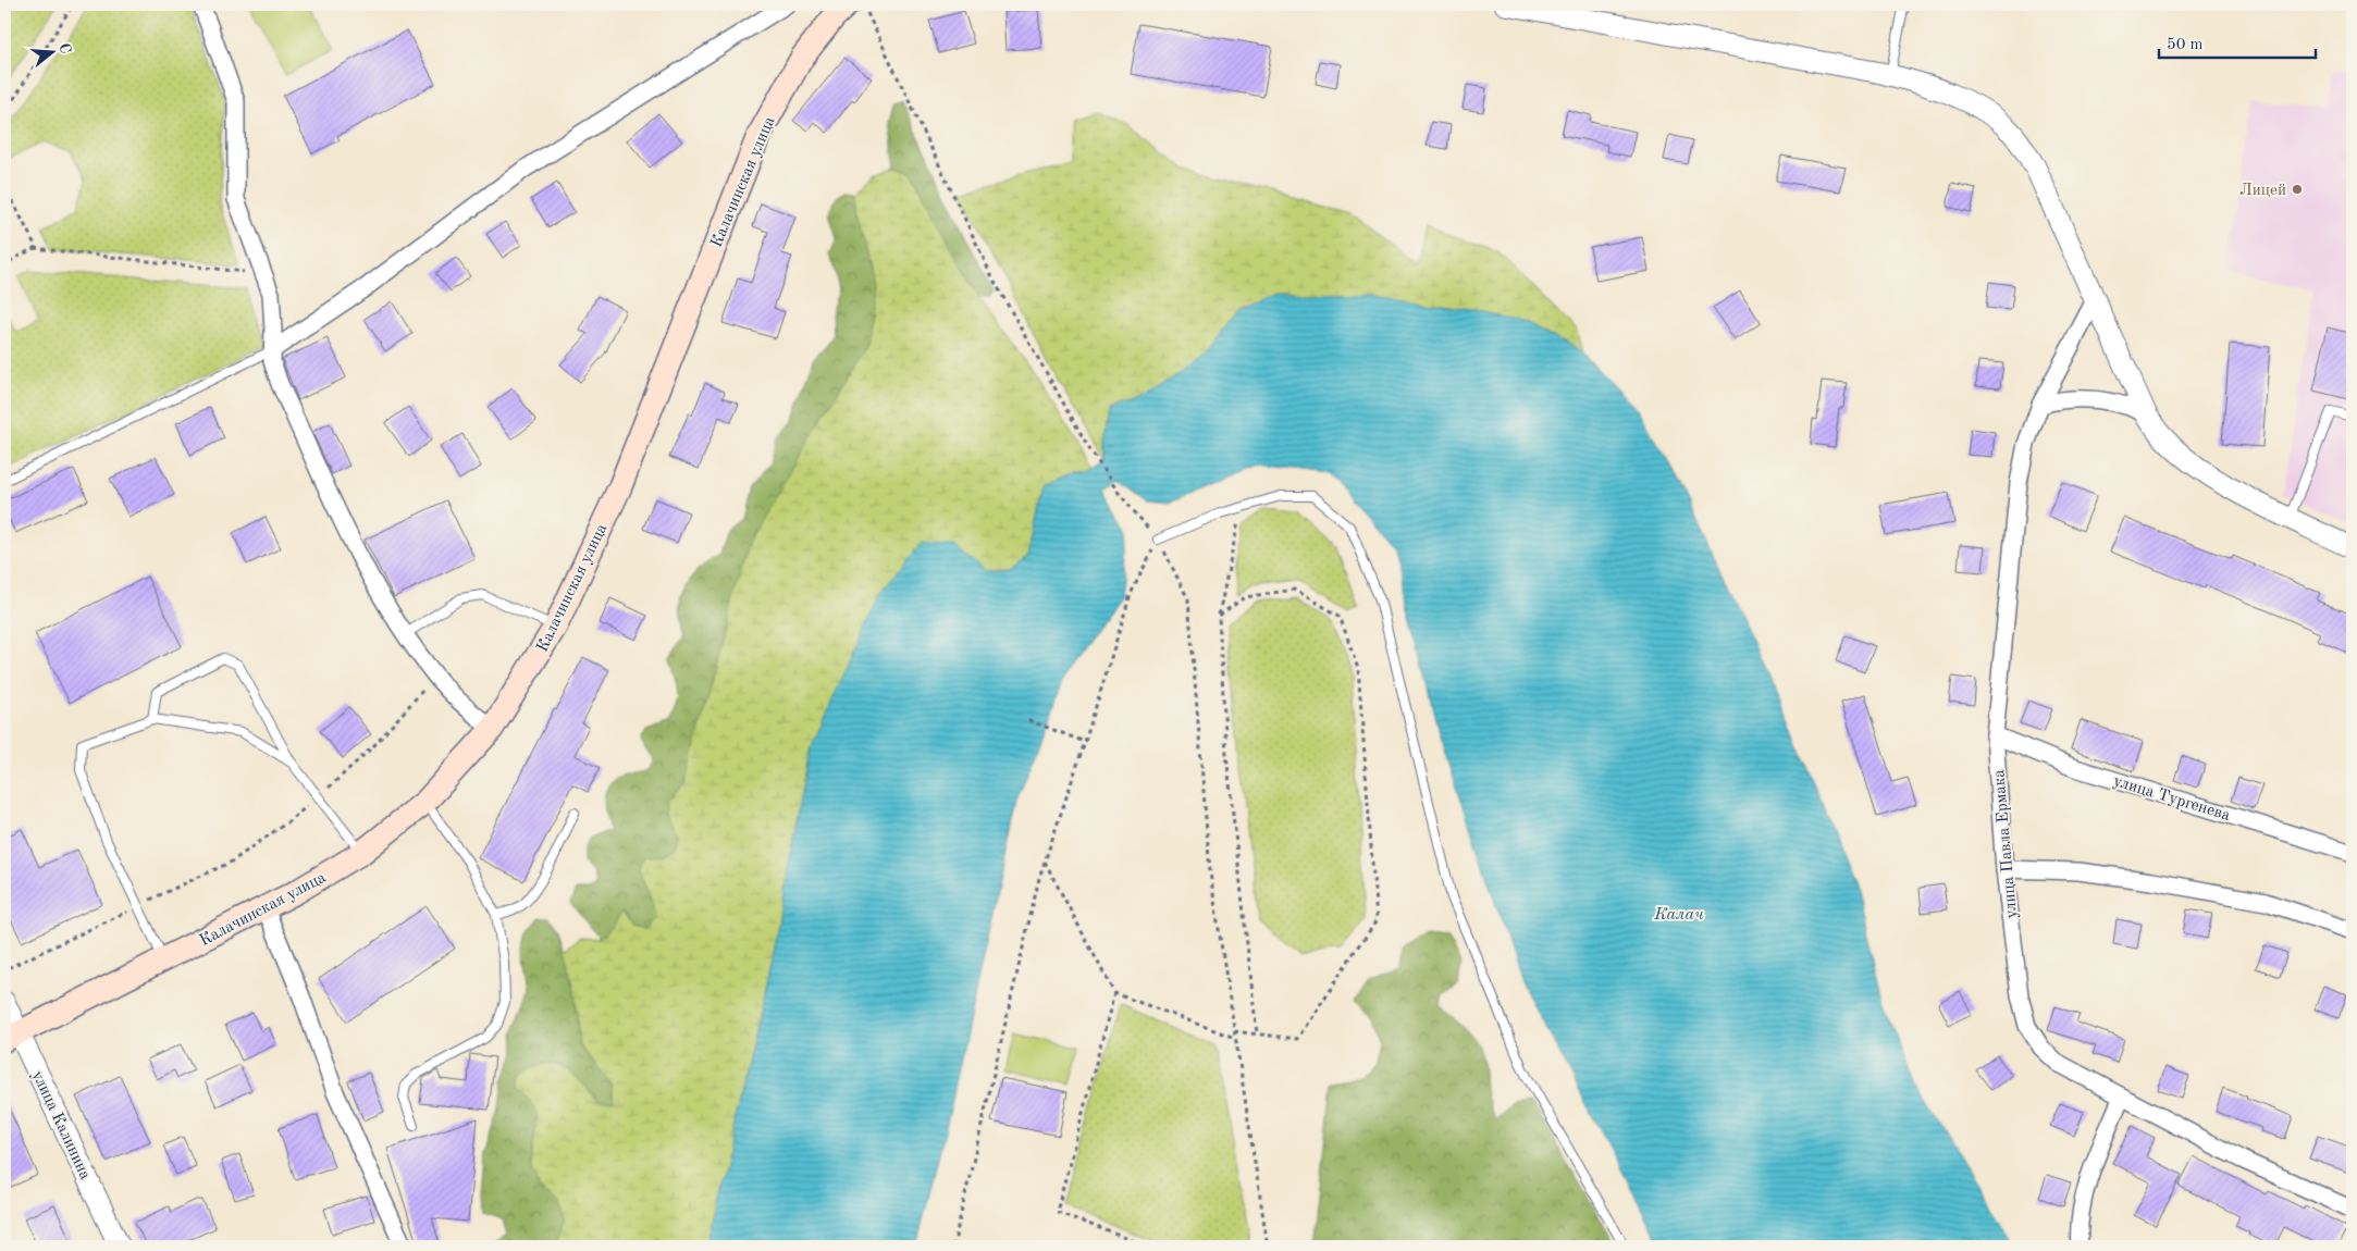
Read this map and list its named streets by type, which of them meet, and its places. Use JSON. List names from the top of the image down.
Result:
{
  "streets": {
    "main road": ["Калачинская улица"],
    "street": ["улица Тургенева", "улица Павла Ермака", "улица Калинина"]
  },
  "crossings": [
    ["Калачинская улица", "улица Калинина"],
    ["улица Тургенева", "улица Павла Ермака"]
  ],
  "water": ["Калач"],
  "places": ["Лицей"],
  "scale_bar": "50 m",
  "north": "right"
}
